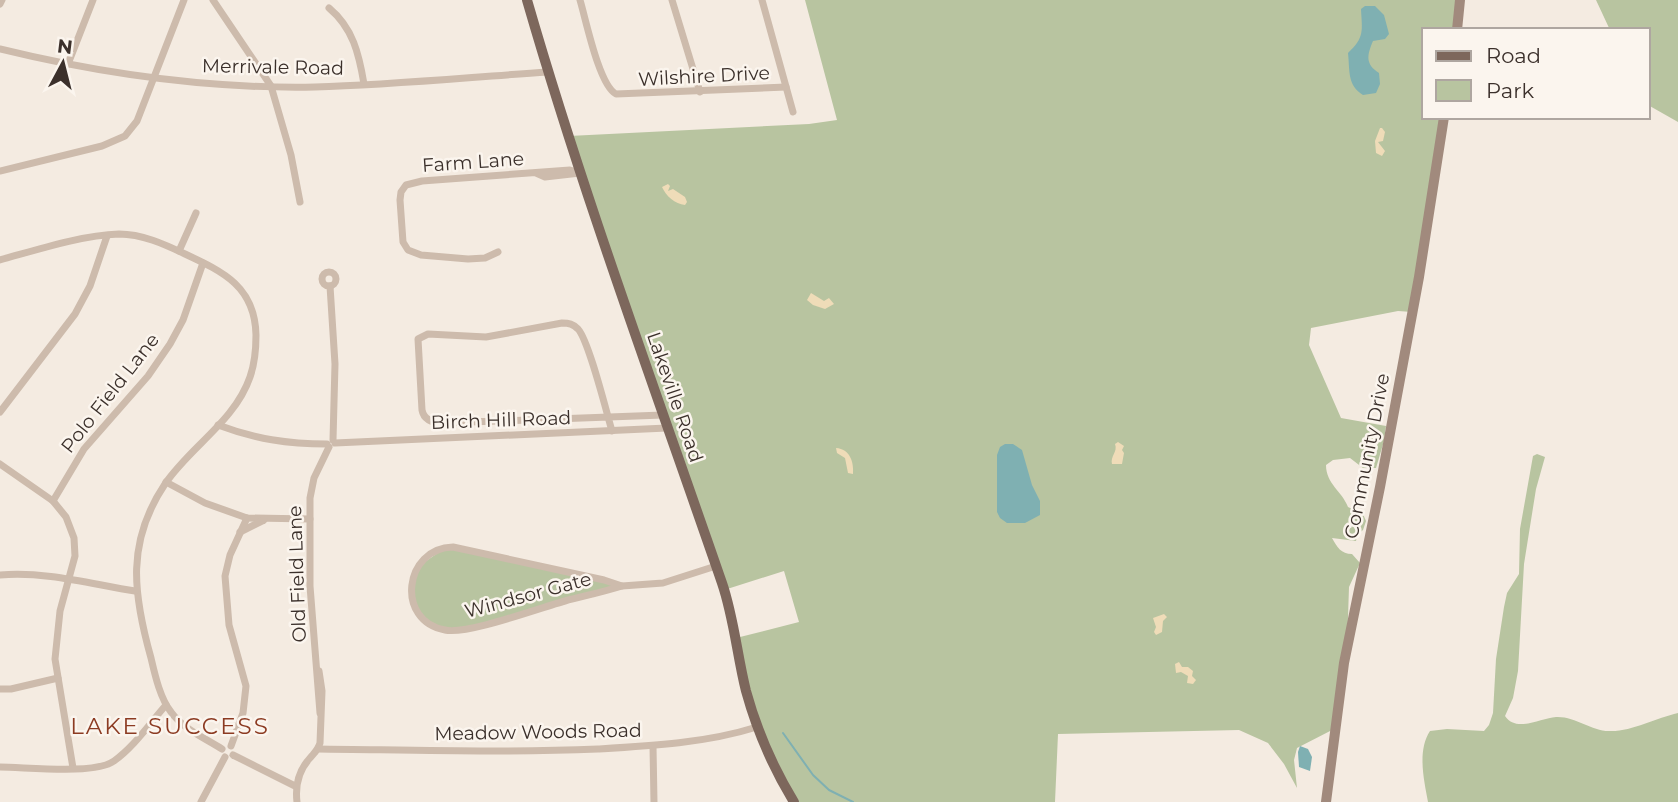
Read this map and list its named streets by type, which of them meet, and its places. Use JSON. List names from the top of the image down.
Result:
{
  "streets": {
    "main road": ["Lakeville Road", "Community Drive"],
    "street": [
      "Merrivale Road",
      "Wilshire Drive",
      "Farm Lane",
      "Polo Field Lane",
      "Birch Hill Road",
      "Old Field Lane",
      "Windsor Gate",
      "Meadow Woods Road"
    ]
  },
  "crossings": [
    ["Merrivale Road", "Lakeville Road"],
    ["Farm Lane", "Lakeville Road"],
    ["Lakeville Road", "Birch Hill Road"],
    ["Lakeville Road", "Windsor Gate"],
    ["Lakeville Road", "Meadow Woods Road"],
    ["Birch Hill Road", "Old Field Lane"],
    ["Old Field Lane", "Meadow Woods Road"]
  ],
  "districts": ["LAKE SUCCESS"],
  "legend": ["Road", "Park"],
  "north": "top"
}
